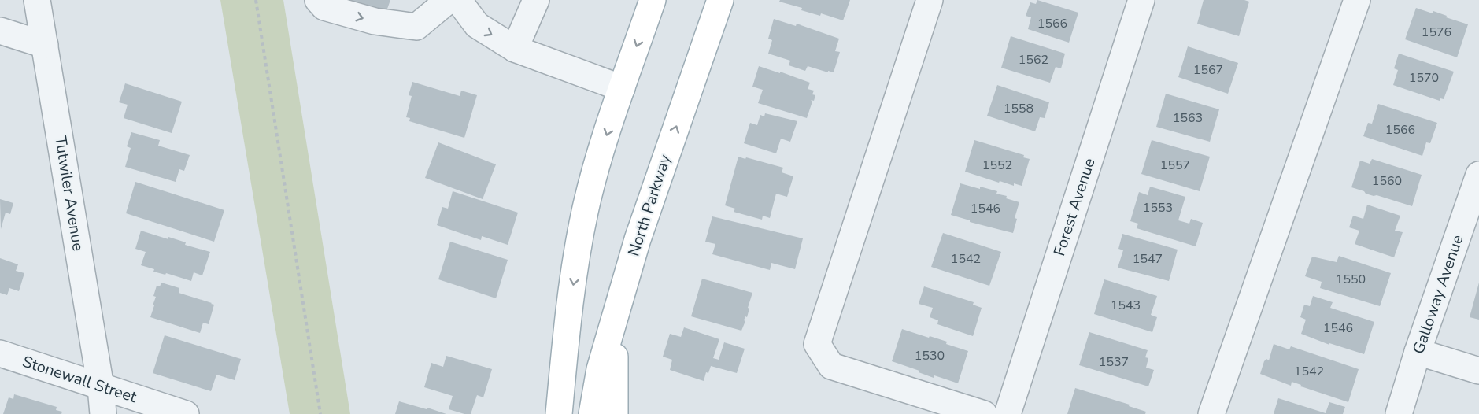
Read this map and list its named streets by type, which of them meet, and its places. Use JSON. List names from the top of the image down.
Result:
{
  "streets": {
    "main road": ["North Parkway"],
    "street": [
      "Tutwiler Avenue",
      "Forest Avenue",
      "Galloway Avenue",
      "Stonewall Street"
    ]
  },
  "crossings": [
    ["Tutwiler Avenue", "Stonewall Street"]
  ],
  "house_numbers": [
    "1566",
    "1576",
    "1562",
    "1567",
    "1570",
    "1558",
    "1563",
    "1566",
    "1552",
    "1557",
    "1560",
    "1553",
    "1546",
    "1542",
    "1547",
    "1550",
    "1543",
    "1546",
    "1530",
    "1537",
    "1542"
  ]
}
